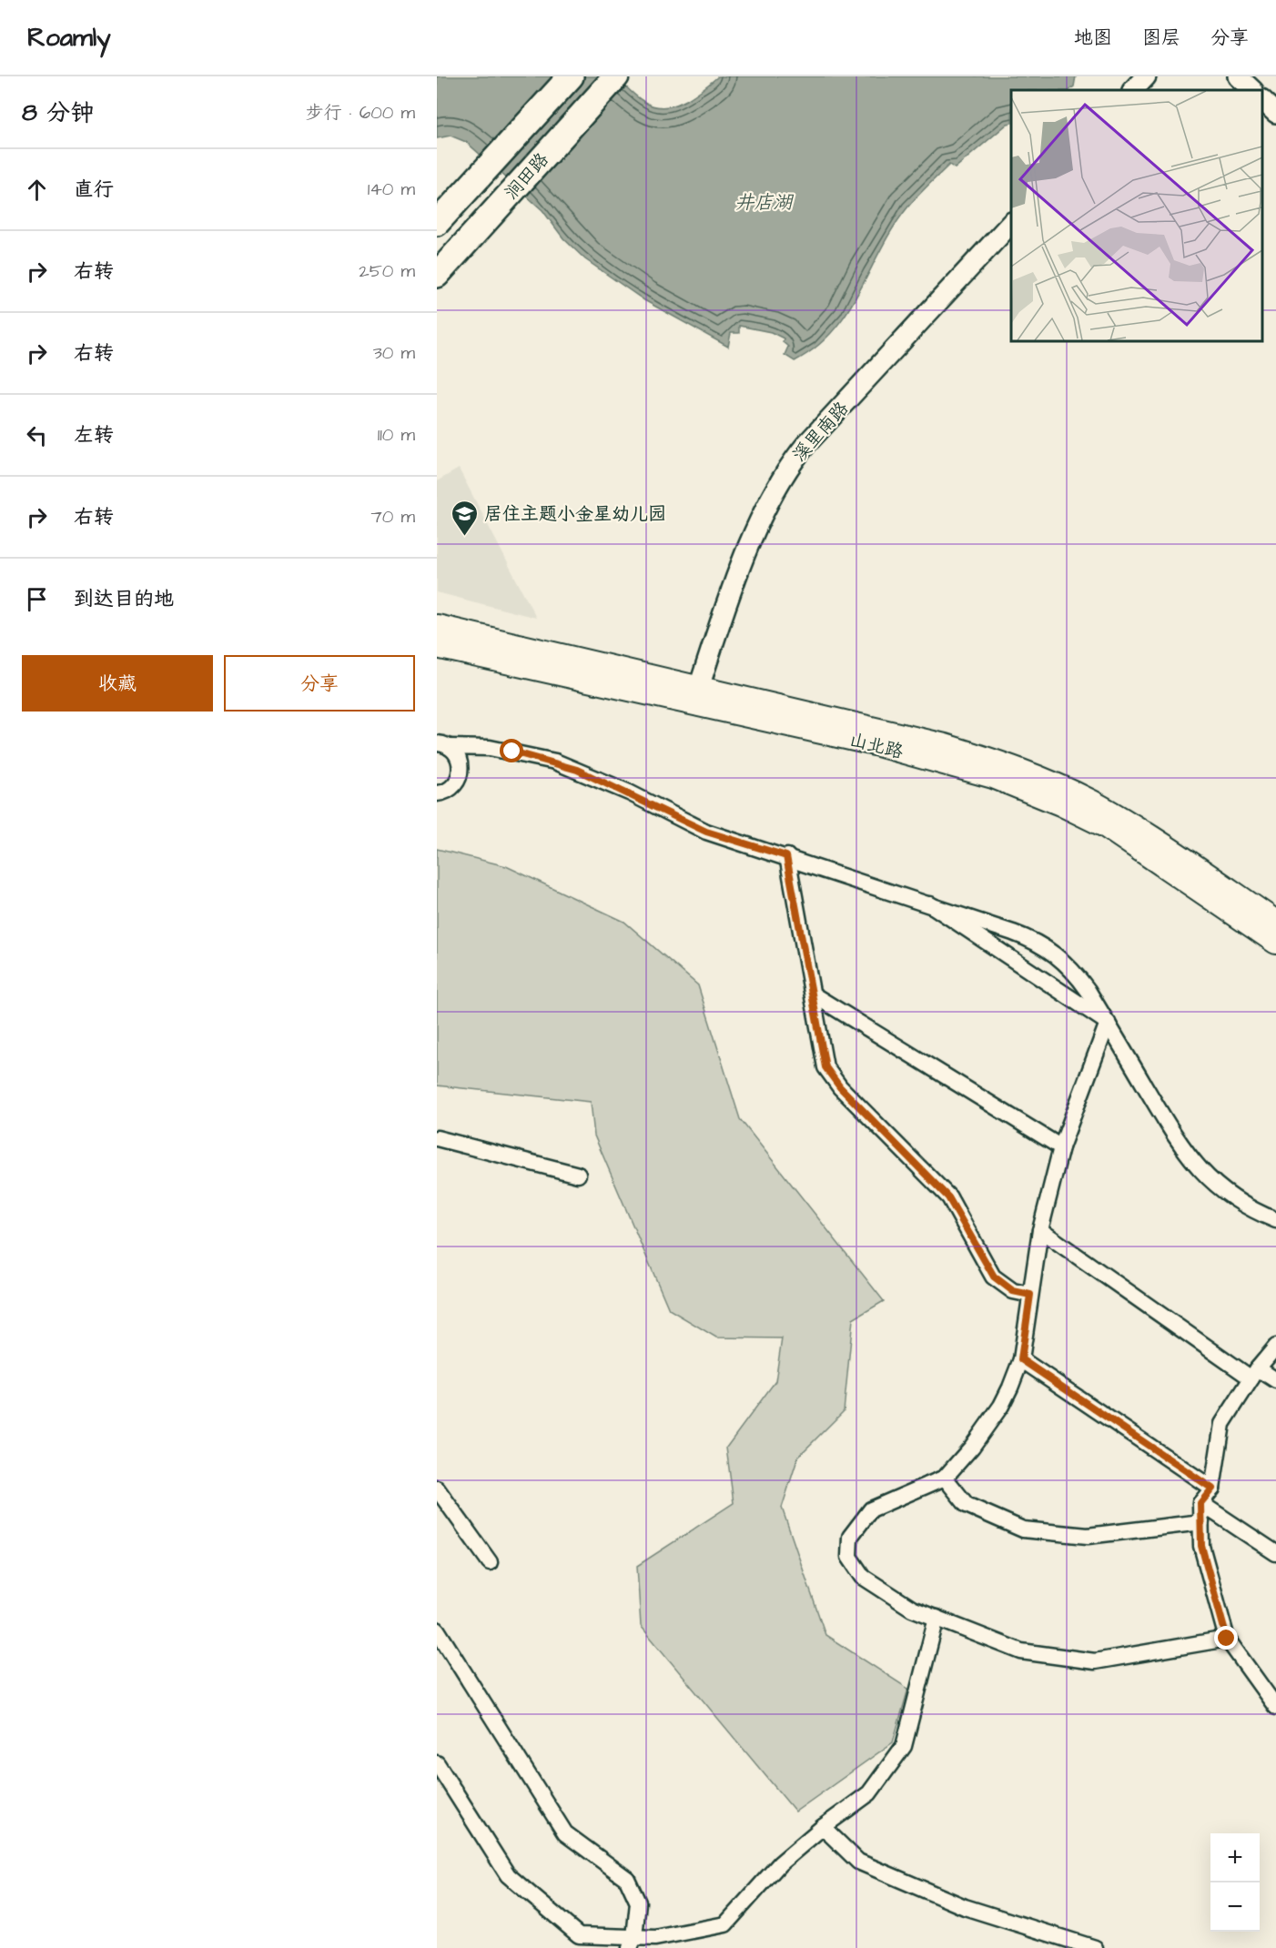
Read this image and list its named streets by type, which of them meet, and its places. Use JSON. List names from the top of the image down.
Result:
{
  "streets": {
    "main road": ["涧田路", "山北路"],
    "street": ["溪里南路"]
  },
  "crossings": [
    ["溪里南路", "山北路"]
  ],
  "water": ["井店湖"],
  "places": {
    "school or university": ["居住主题小金星幼儿园"]
  },
  "page": {
    "header": "Roamly",
    "nav": ["地图", "图层", "分享"],
    "heading": ["8 分钟", "步行 · 600 m"],
    "list": [
      ["直行", "140 m"],
      ["右转", "250 m"],
      ["右转", "30 m"],
      ["左转", "110 m"],
      ["右转", "70 m"],
      "到达目的地"
    ],
    "buttons": ["收藏", "分享"],
    "map_buttons": ["+", "−"]
  }
}
